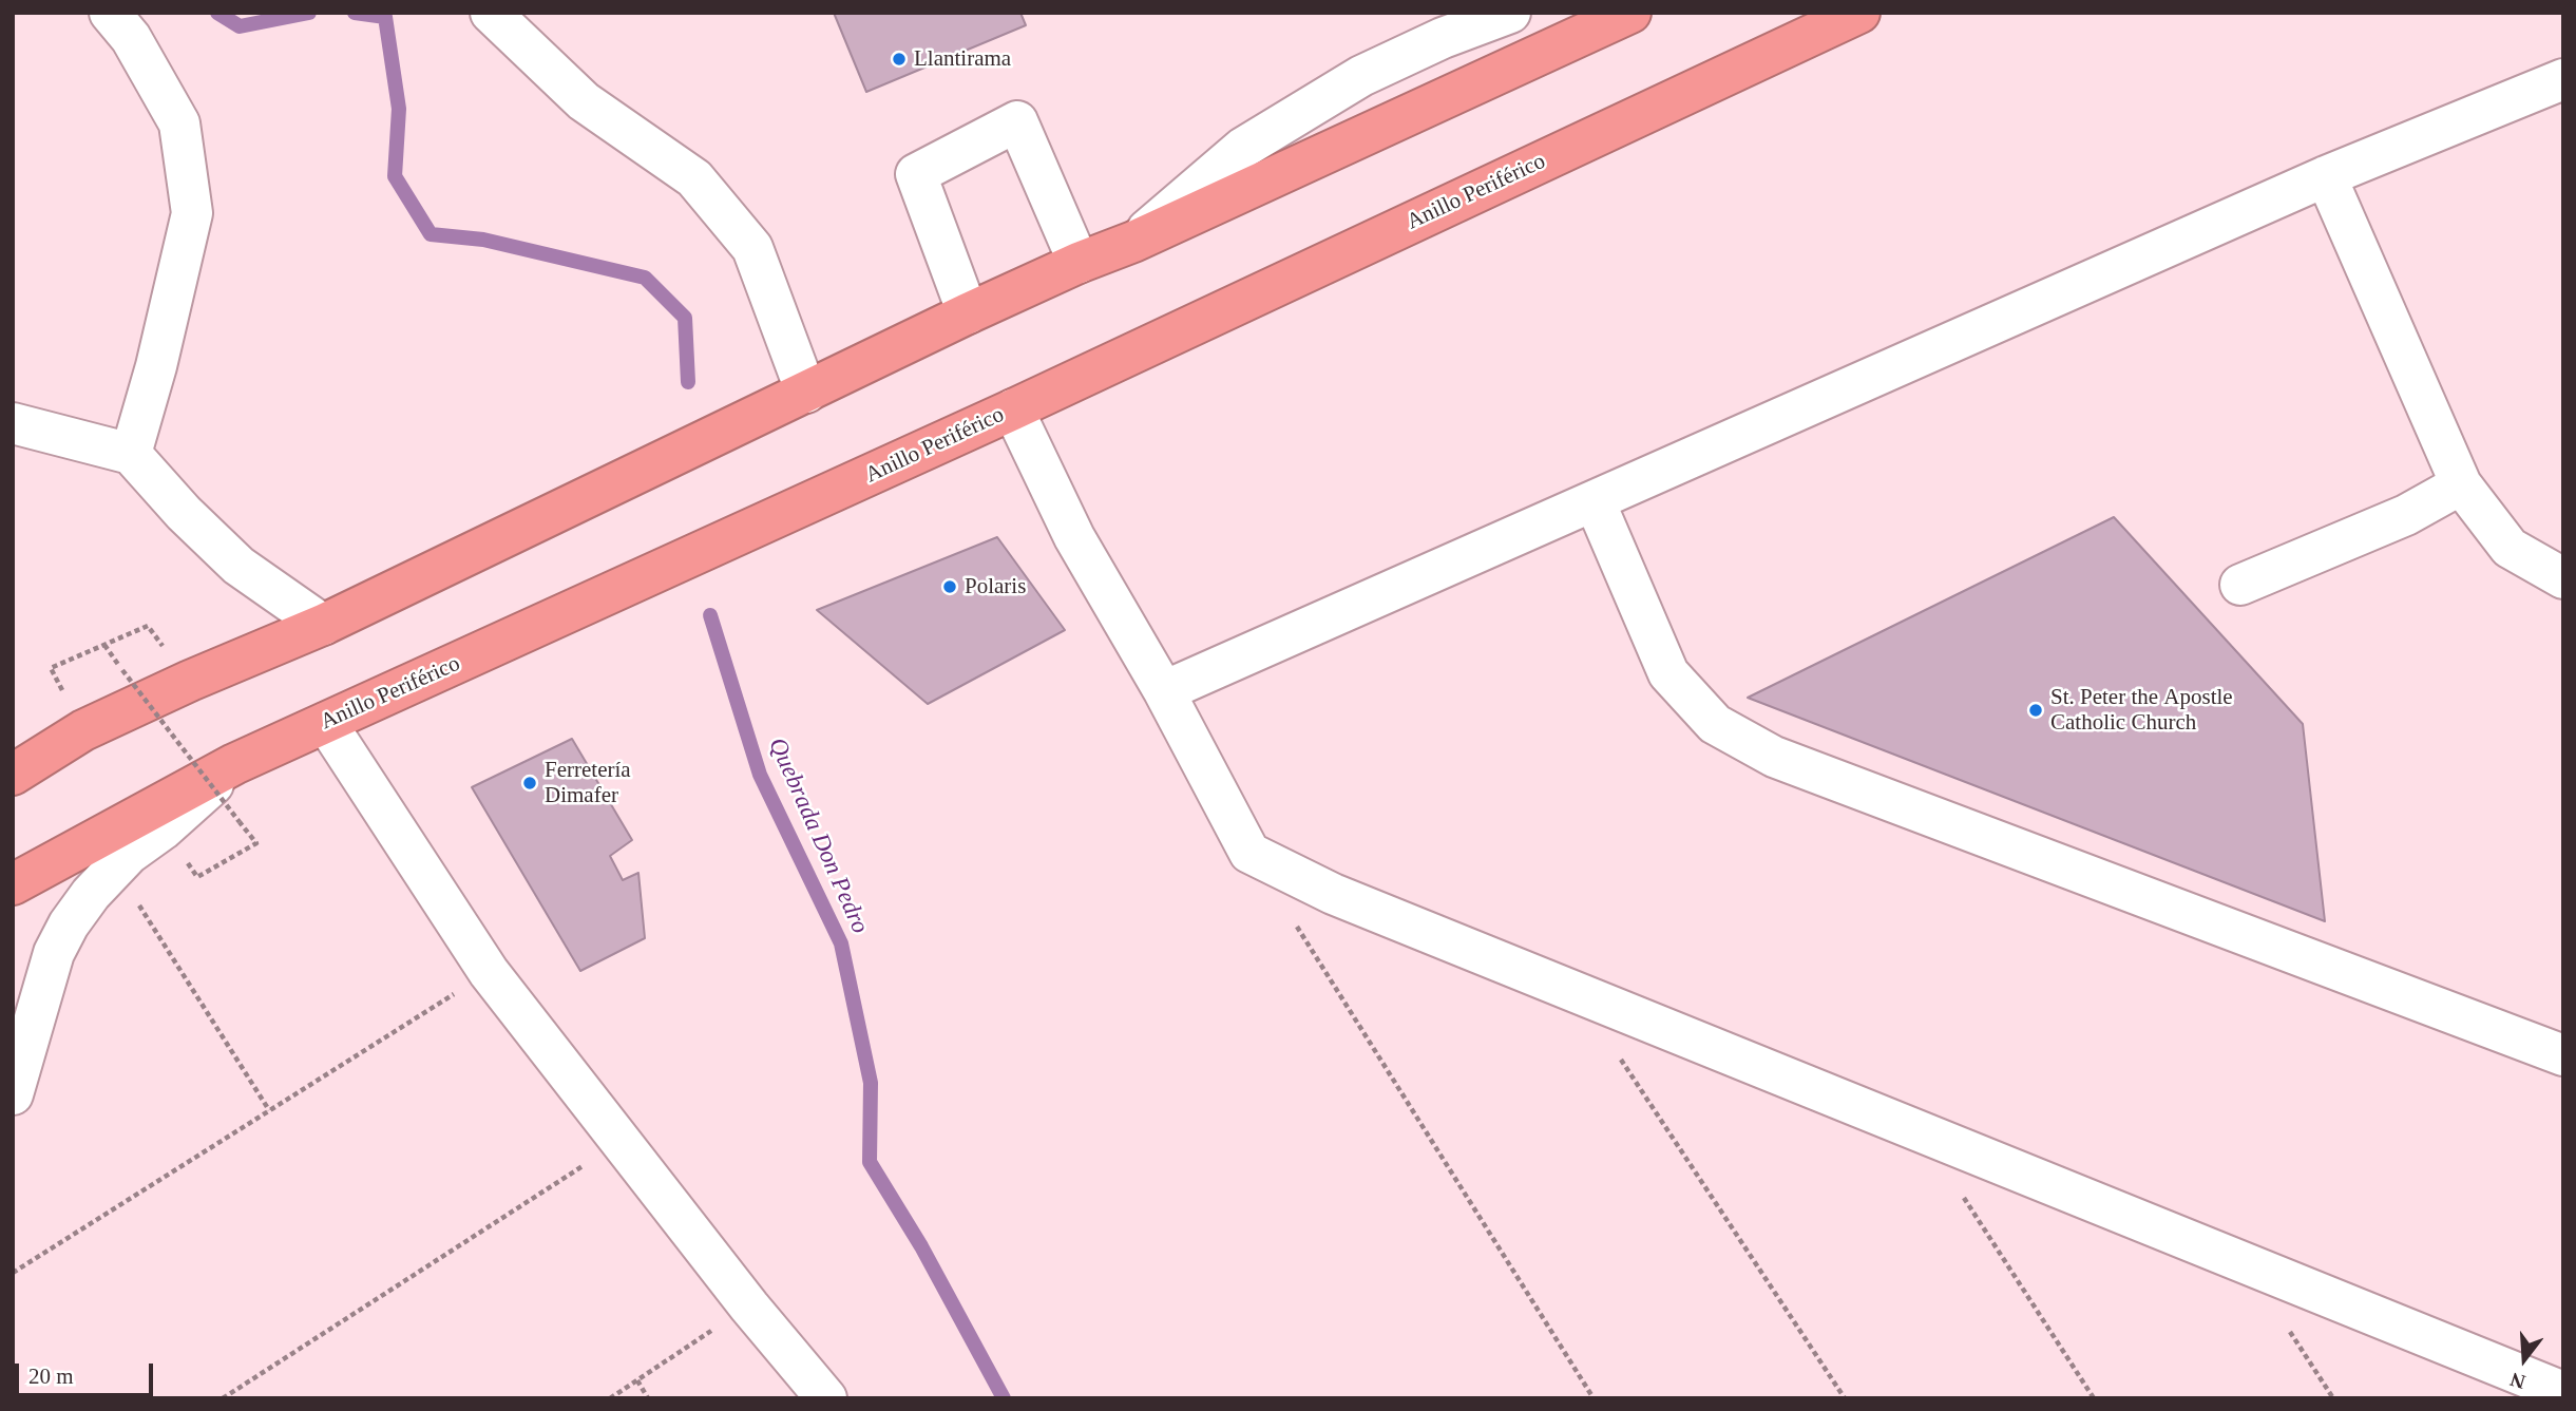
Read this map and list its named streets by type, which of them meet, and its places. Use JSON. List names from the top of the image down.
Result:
{
  "streets": {
    "highway": ["Anillo Periférico"]
  },
  "water": ["Quebrada Don Pedro"],
  "places": [
    "Llantirama",
    "Polaris",
    "St. Peter the Apostle Catholic Church",
    "Ferretería Dimafer"
  ],
  "scale_bar": "20 m",
  "north": "bottom"
}
